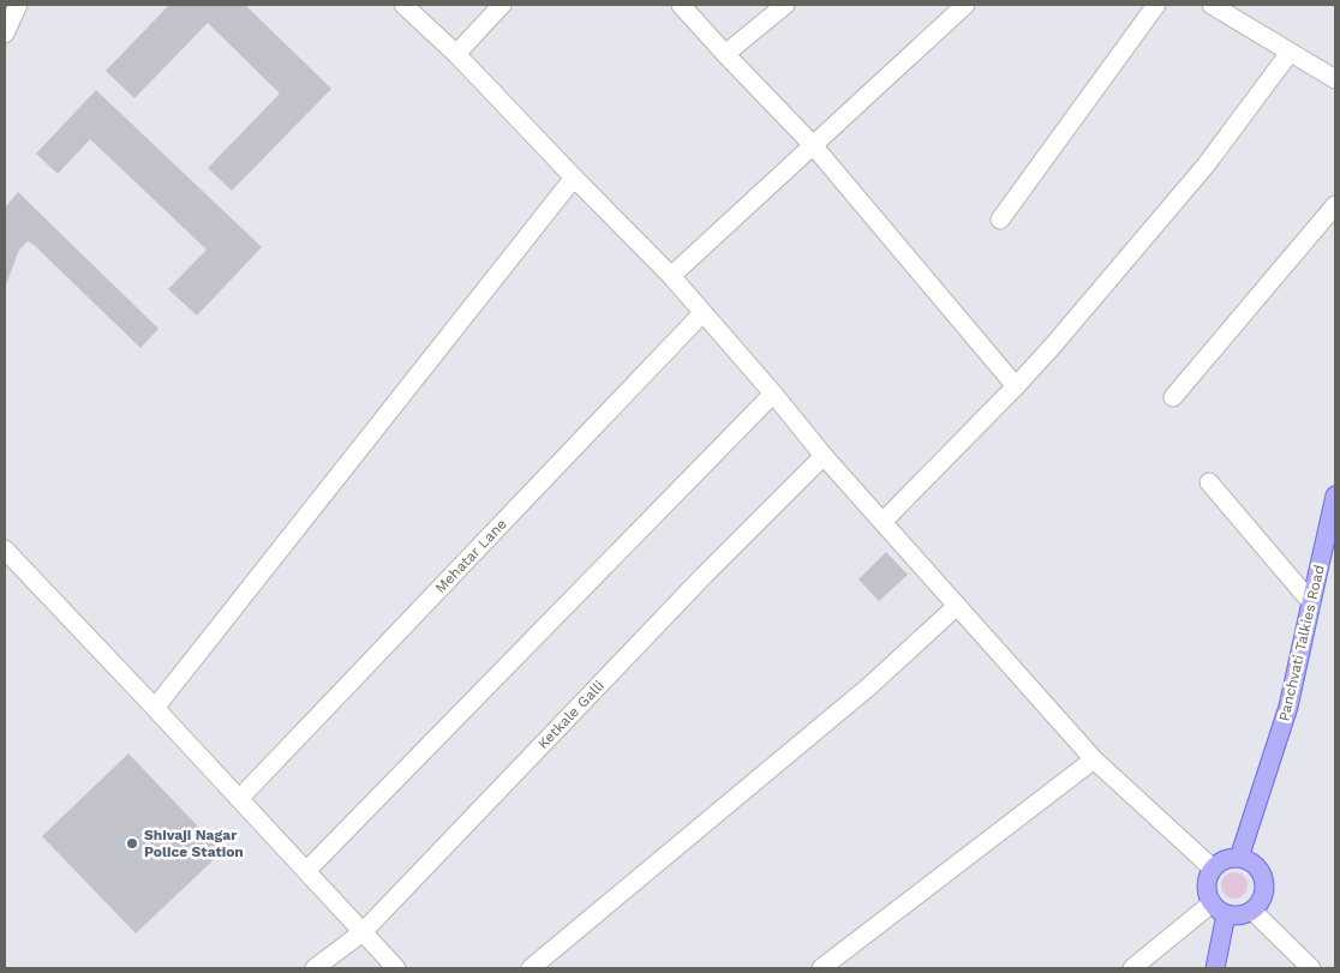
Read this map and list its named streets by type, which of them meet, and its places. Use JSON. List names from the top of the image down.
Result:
{
  "streets": {
    "main road": ["Panchvati Talkies Road"],
    "street": ["Mehatar Lane", "Ketkale Galli"]
  },
  "places": ["Shivaji Nagar Police Station"]
}
